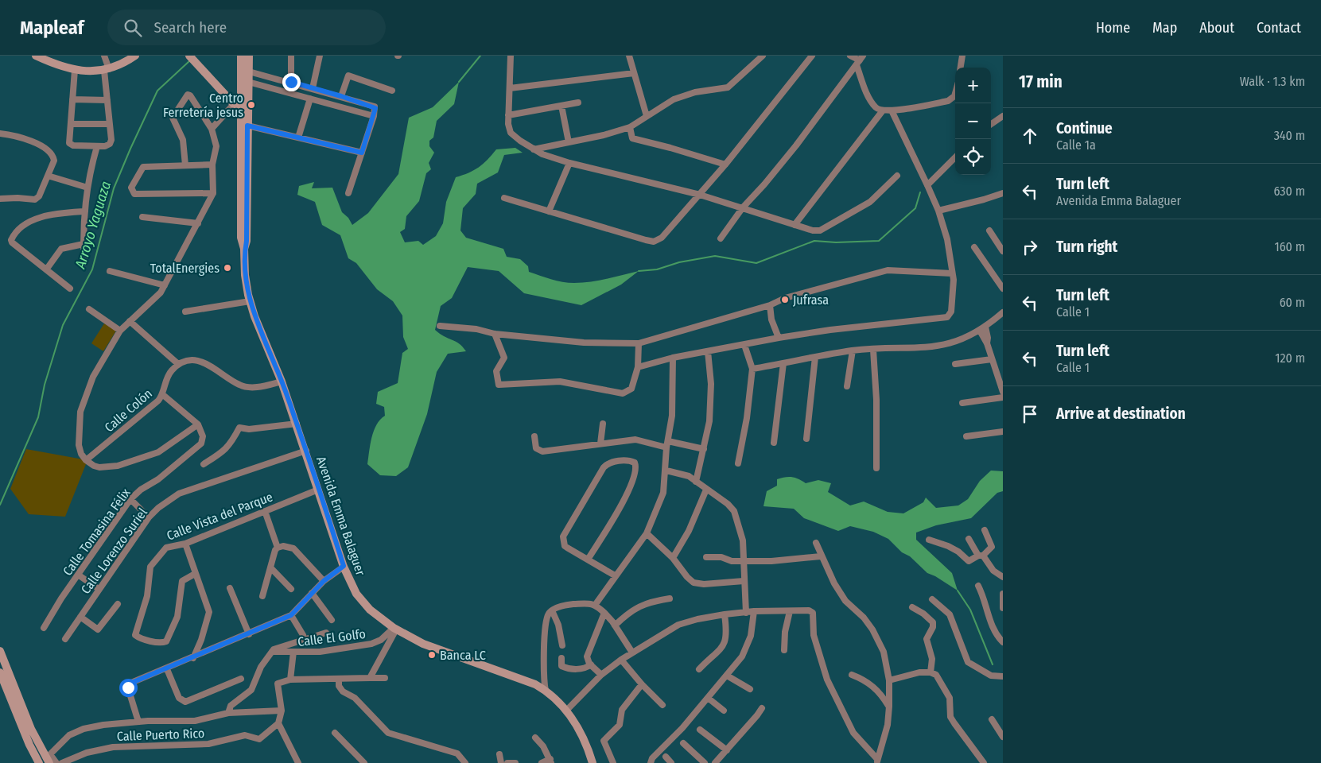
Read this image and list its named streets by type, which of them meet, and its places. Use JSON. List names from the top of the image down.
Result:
{
  "streets": {
    "street": [
      "Calle Colón",
      "Calle Vista del Parque",
      "Avenida Emma Balaguer",
      "Calle Tomasina Félix",
      "Calle Lorenzo Suriel",
      "Calle El Golfo",
      "Calle Puerto Rico"
    ]
  },
  "crossings": [
    ["Calle Vista del Parque", "Avenida Emma Balaguer"],
    ["Avenida Emma Balaguer", "Calle Lorenzo Suriel"],
    ["Avenida Emma Balaguer", "Calle El Golfo"]
  ],
  "water": ["Arroyo Yaguaza"],
  "places": [
    "Centro Ferretería jesus",
    "TotalEnergies",
    "Jufrasa",
    "Banca LC"
  ],
  "page": {
    "header": "Mapleaf",
    "search": "Search here",
    "nav": [
      "Home",
      "Map",
      "About",
      "Contact"
    ],
    "heading": ["17 min", "Walk · 1.3 km"],
    "map_buttons": ["+", "−"],
    "list": [
      ["Continue", "Calle 1a", "340 m"],
      ["Turn left", "Avenida Emma Balaguer", "630 m"],
      ["Turn right", "160 m"],
      ["Turn left", "Calle 1", "60 m"],
      ["Turn left", "Calle 1", "120 m"],
      "Arrive at destination"
    ]
  }
}
